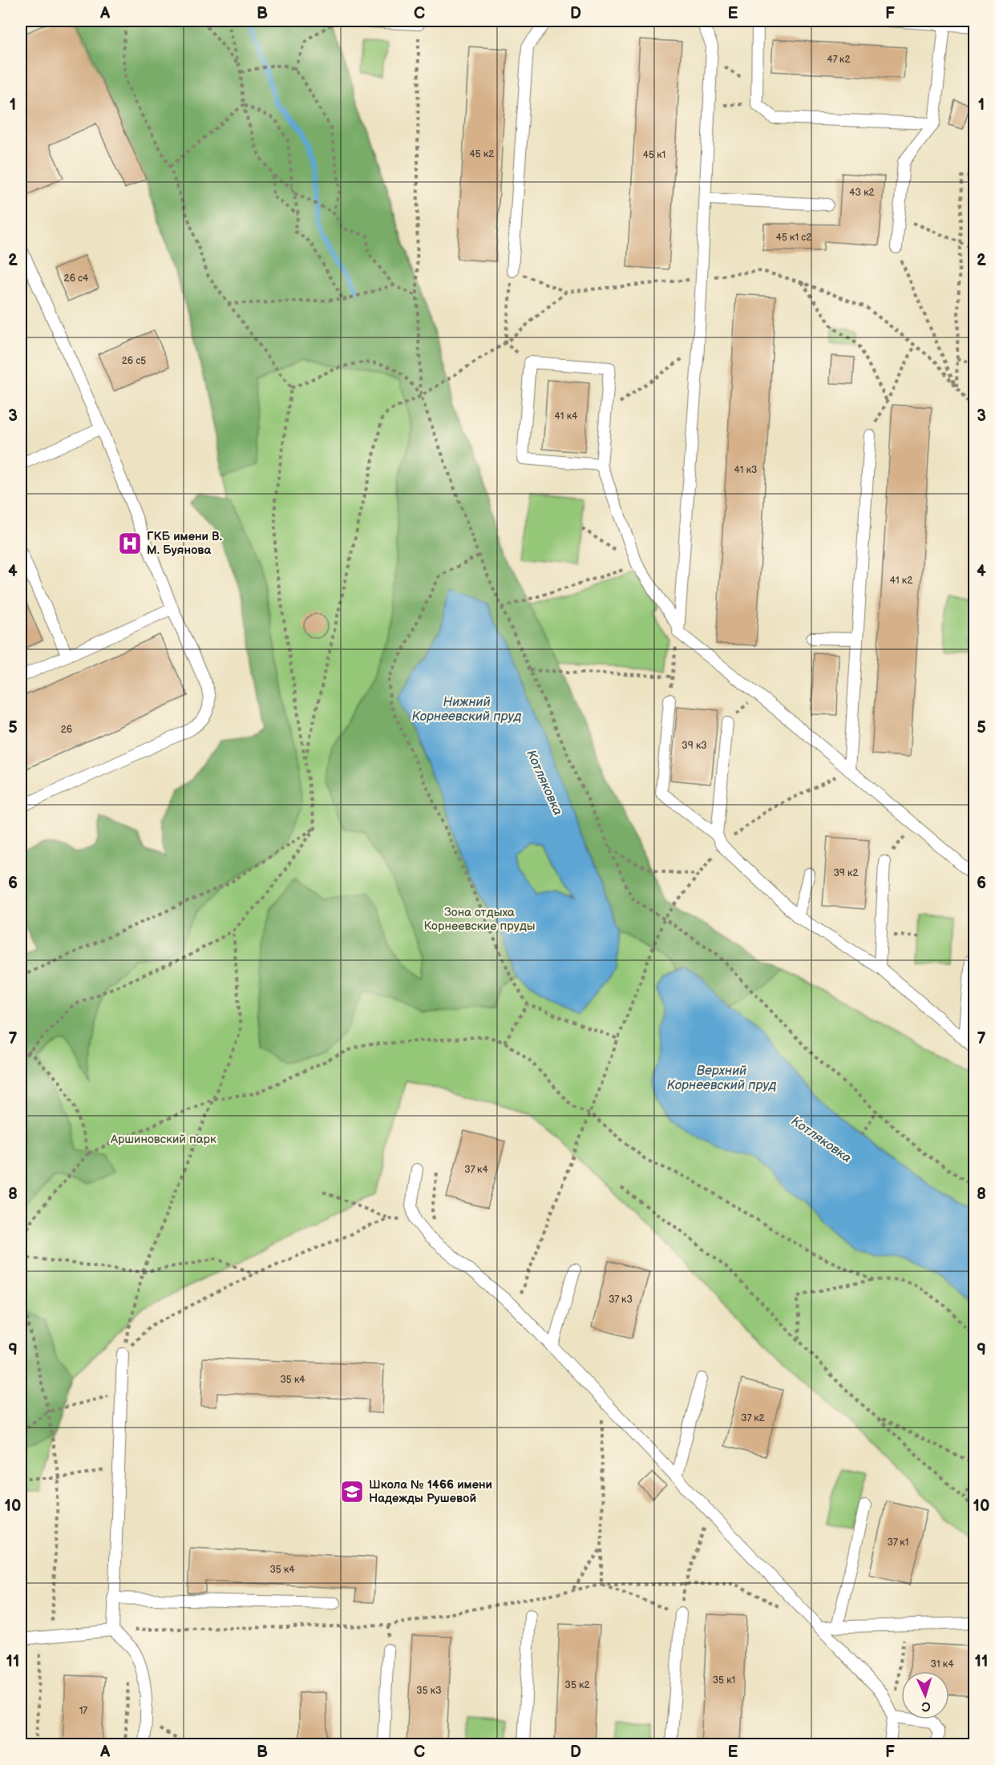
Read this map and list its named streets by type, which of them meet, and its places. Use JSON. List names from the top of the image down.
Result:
{
  "water": ["Нижний Корнеевский пруд", "Котляковка", "Верхний Корнеевский пруд"],
  "parks": ["Зона отдыха Корнеевские пруды", "Аршиновский парк"],
  "places": {
    "hospital": ["ГКБ имени В. М. Буянова"],
    "school or university": ["Школа № 1466 имени Надежды Рушевой"]
  },
  "house_numbers": [
    "47 к2",
    "45 к2",
    "45 к1",
    "43 к2",
    "45 к1 с2",
    "26 с4",
    "26 с5",
    "41 к4",
    "41 к3",
    "41 к2",
    "26",
    "39 к3",
    "39 к2",
    "37 к4",
    "37 к3",
    "35 к4",
    "37 к2",
    "37 к1",
    "35 к4",
    "31 к4",
    "35 к1",
    "35 к2",
    "35 к3",
    "17"
  ],
  "north": "bottom",
  "grid": {
    "columns": [
      "A",
      "B",
      "C",
      "D",
      "E",
      "F"
    ],
    "rows": [
      "1",
      "2",
      "3",
      "4",
      "5",
      "6",
      "7",
      "8",
      "9",
      "10",
      "11"
    ]
  }
}
